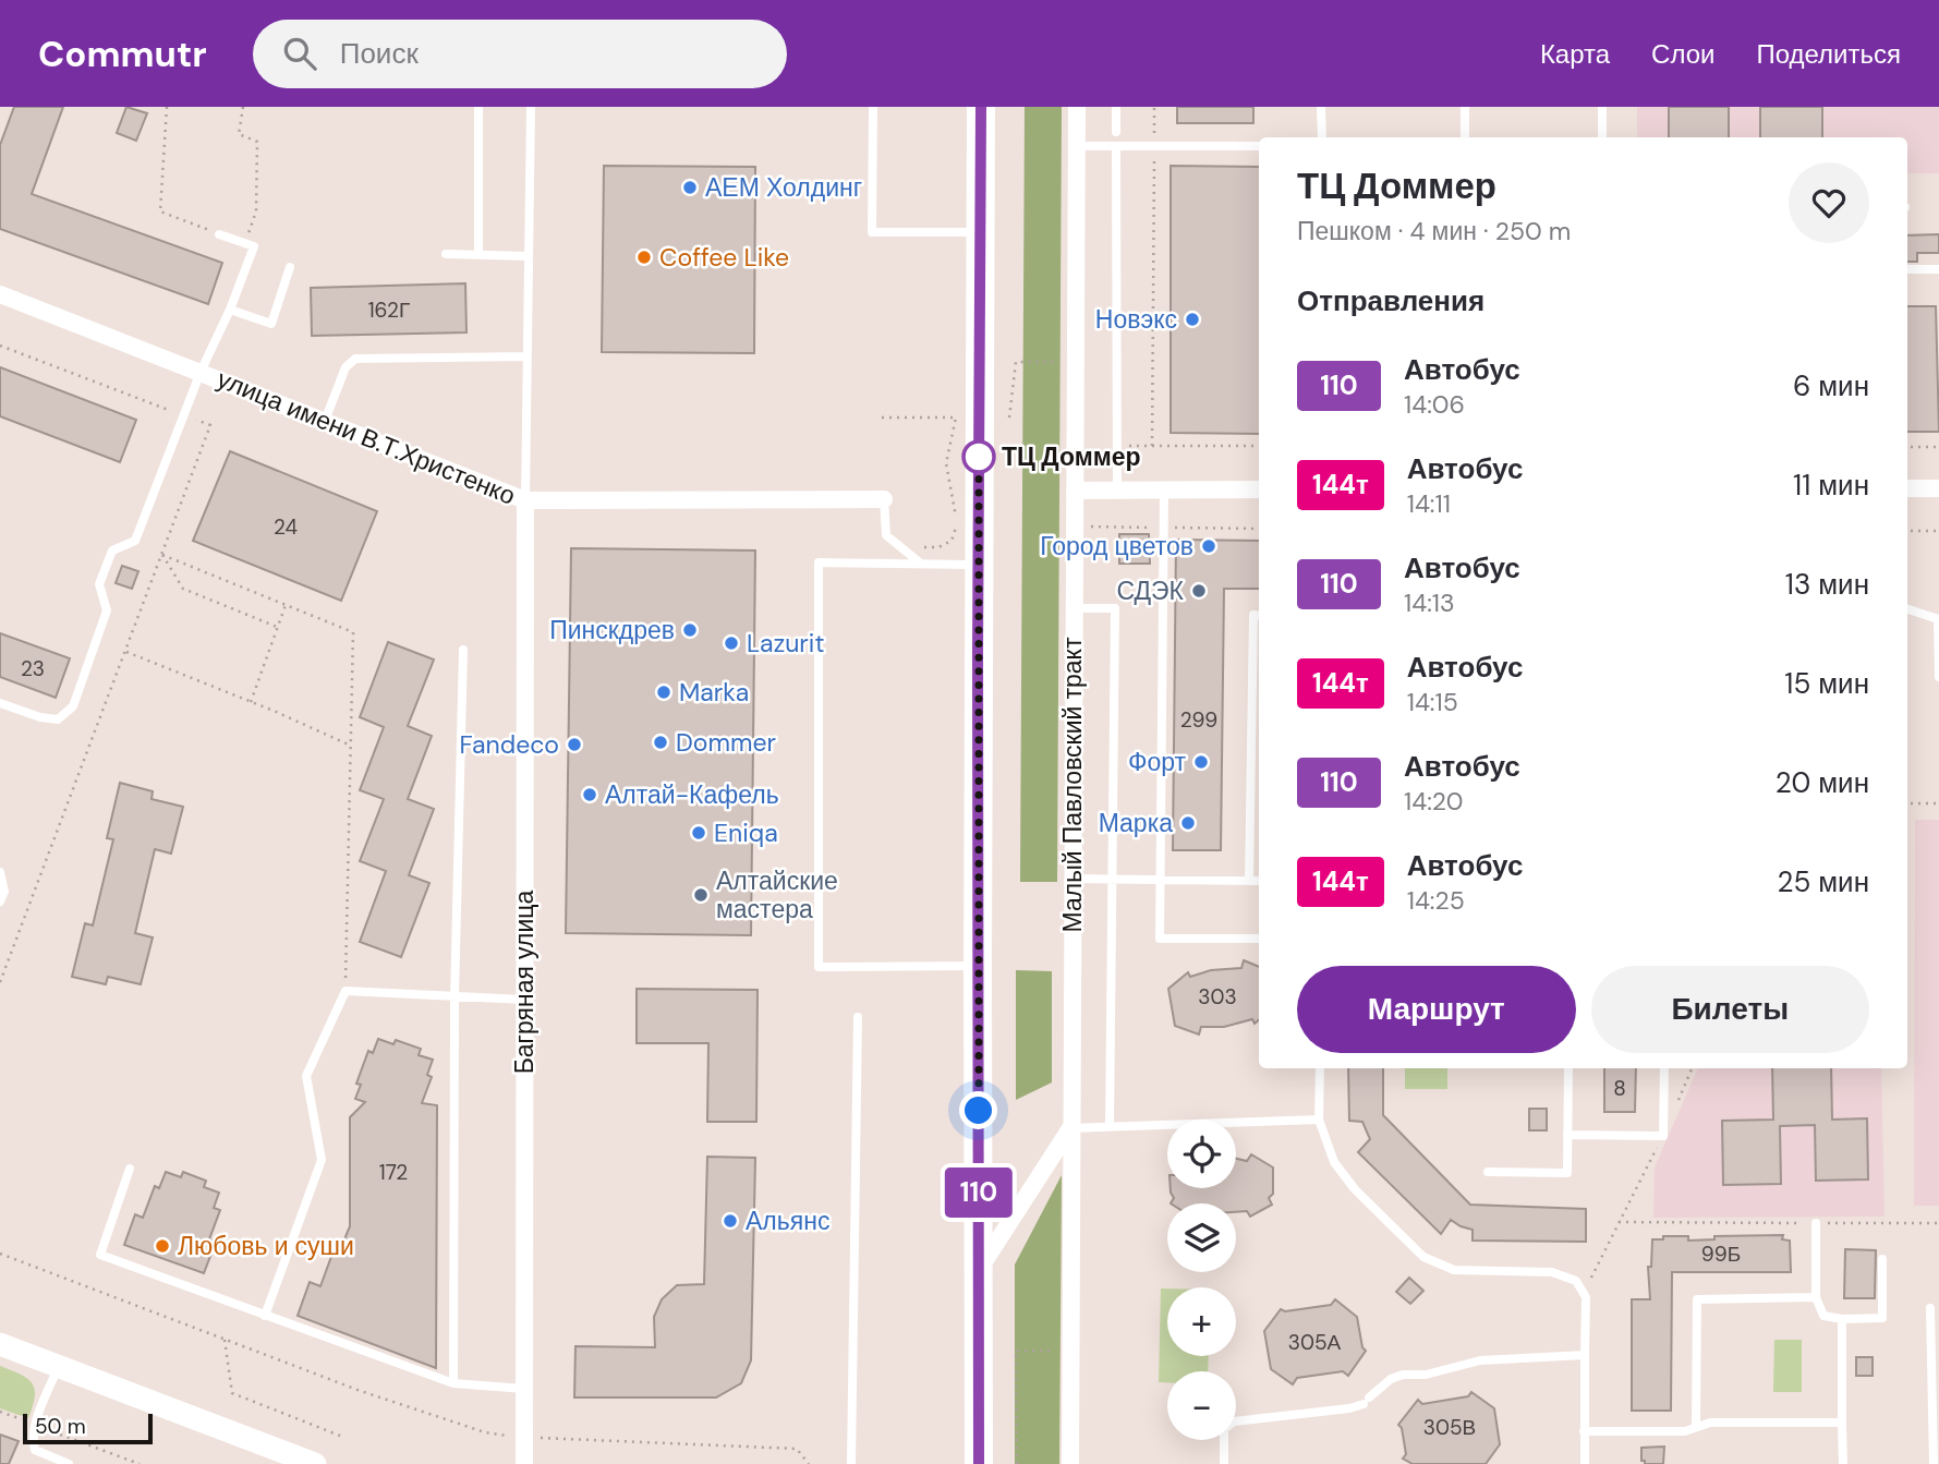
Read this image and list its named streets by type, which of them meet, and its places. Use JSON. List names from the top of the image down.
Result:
{
  "streets": {
    "street": ["улица имени В.Т.Христенко", "Малый Павловский тракт", "Багряная улица"]
  },
  "crossings": [
    ["улица имени В.Т.Христенко", "Багряная улица"]
  ],
  "places": [
    "АЕМ Холдинг",
    "Coffee Like",
    "Новэкс",
    "ТЦ Доммер",
    "Город цветов",
    "СДЭК",
    "Пинскдрев",
    "Lazurit",
    "Marka",
    "Dommer",
    "Fandeco",
    "Форт",
    "Алтай-Кафель",
    "Марка",
    "Eniqa",
    "Алтайские мастера",
    "Альянс",
    "Любовь и суши"
  ],
  "lines": ["bus line 110"],
  "house_numbers": [
    "162Г",
    "24",
    "23",
    "299",
    "303",
    "8",
    "172",
    "99Б",
    "305А",
    "305В"
  ],
  "scale_bar": "50 m",
  "page": {
    "header": "Commutr",
    "search": "Поиск",
    "nav": ["Карта", "Слои", "Поделиться"],
    "on_map": "110",
    "heading": [
      ["ТЦ Доммер", "Пешком · 4 мин · 250 m"],
      "Отправления"
    ],
    "list": [
      {
        "mark": "110",
        "name": "Автобус",
        "note": "14:06",
        "value": "6 мин"
      },
      {
        "mark": "144т",
        "name": "Автобус",
        "note": "14:11",
        "value": "11 мин"
      },
      {
        "mark": "110",
        "name": "Автобус",
        "note": "14:13",
        "value": "13 мин"
      },
      {
        "mark": "144т",
        "name": "Автобус",
        "note": "14:15",
        "value": "15 мин"
      },
      {
        "mark": "110",
        "name": "Автобус",
        "note": "14:20",
        "value": "20 мин"
      },
      {
        "mark": "144т",
        "name": "Автобус",
        "note": "14:25",
        "value": "25 мин"
      }
    ],
    "buttons": ["Маршрут", "Билеты"],
    "map_buttons": ["+", "−"],
    "scale": "50 m"
  }
}
